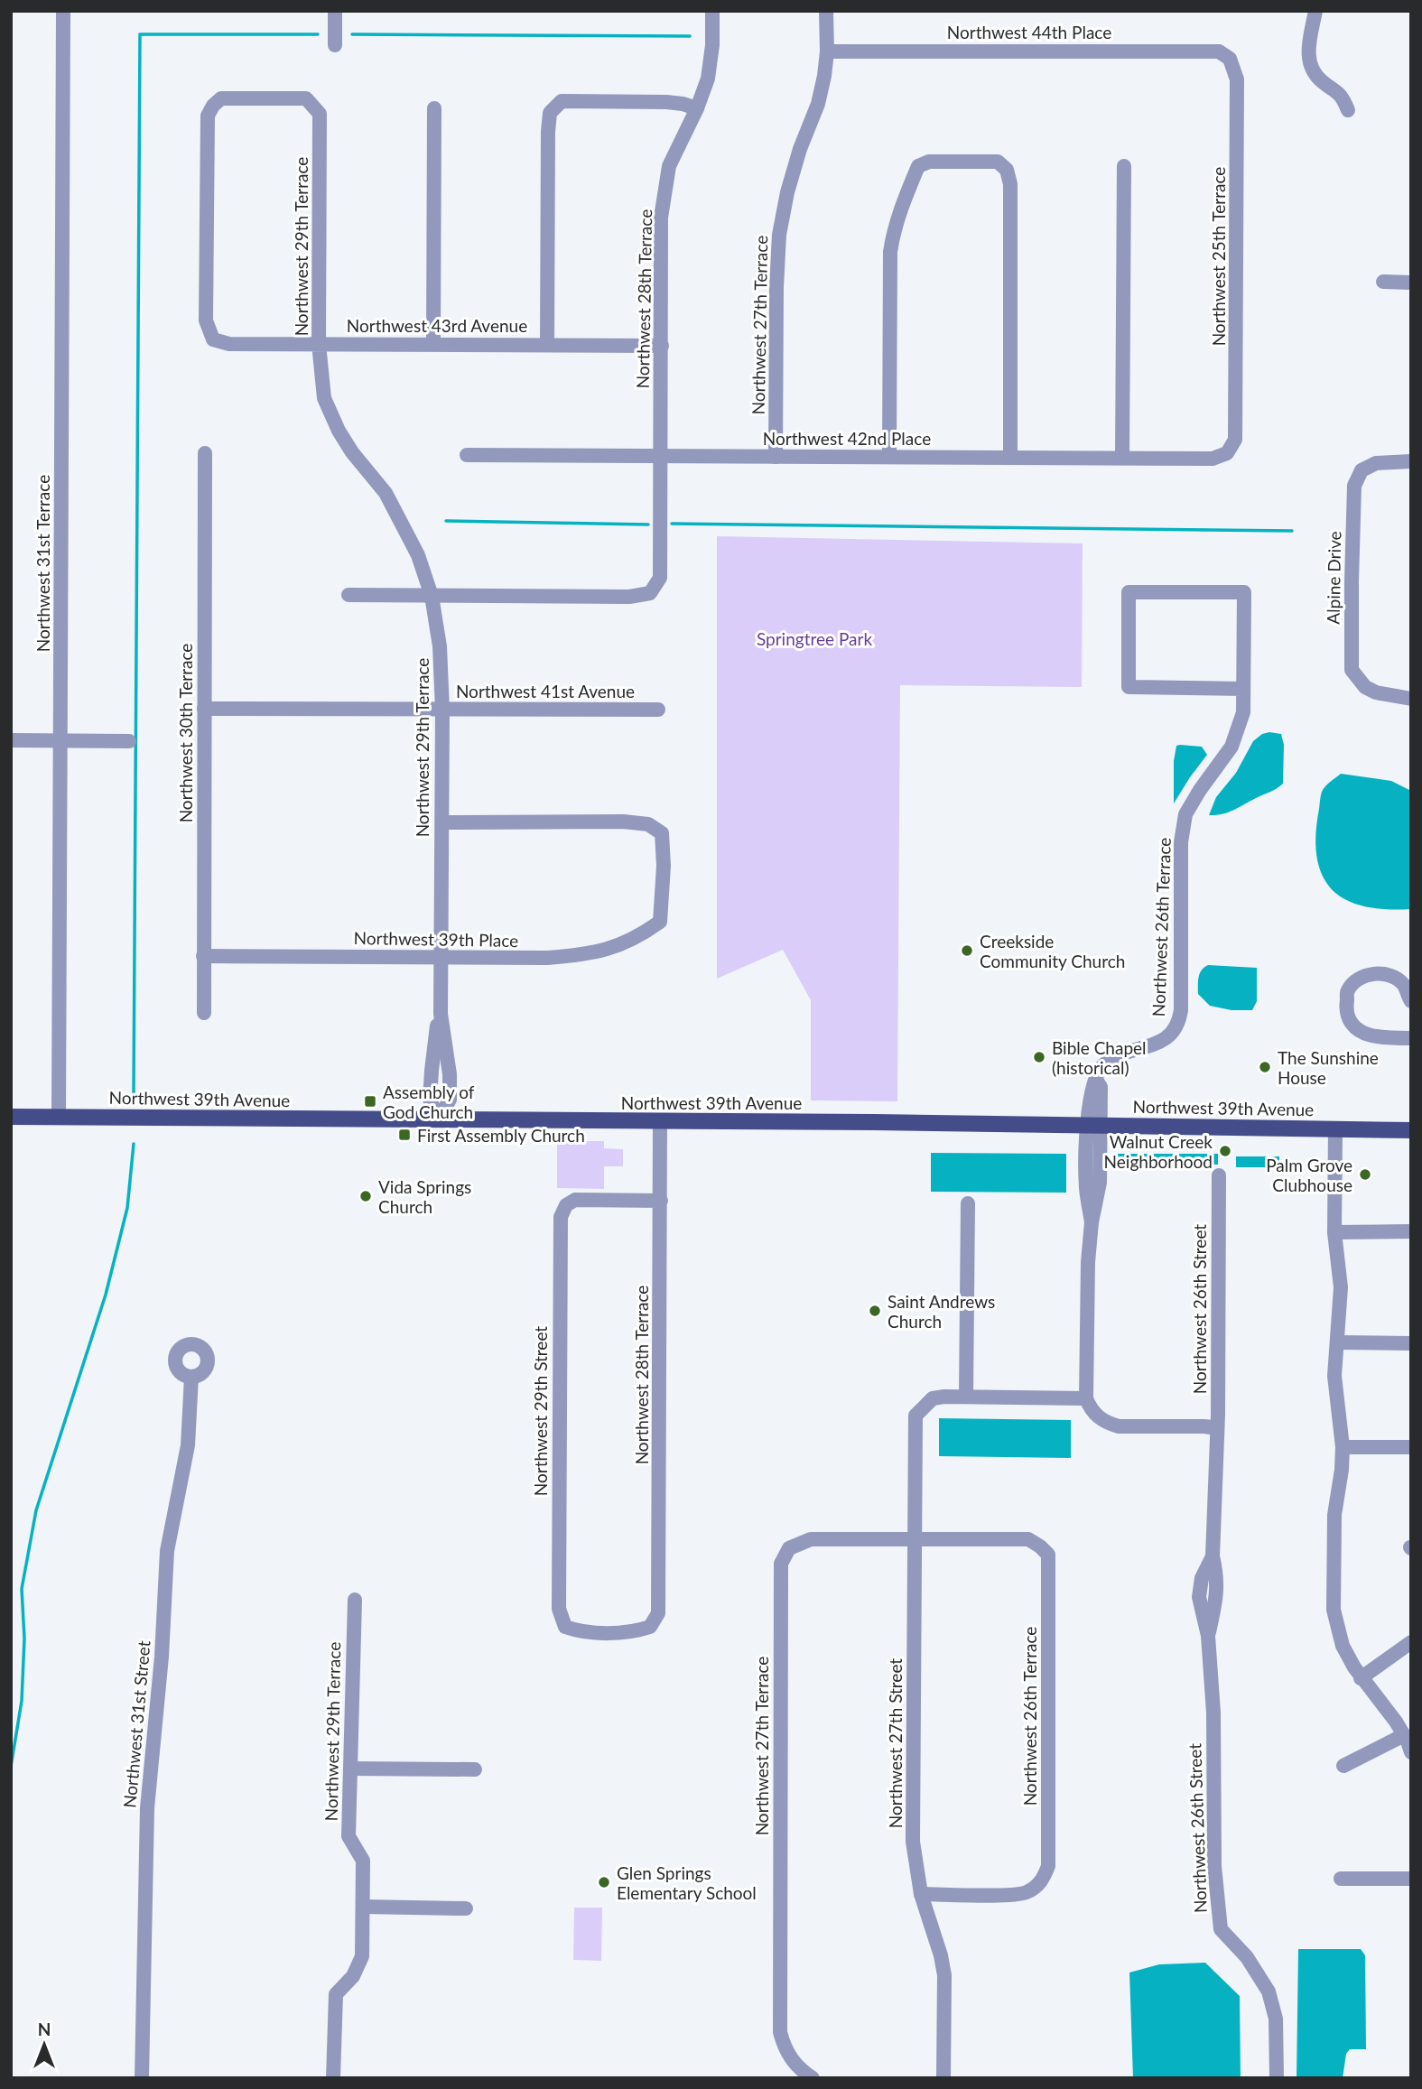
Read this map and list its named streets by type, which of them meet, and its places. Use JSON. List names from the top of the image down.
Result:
{
  "streets": {
    "main road": ["Northwest 39th Avenue"],
    "street": [
      "Northwest 44th Place",
      "Northwest 29th Terrace",
      "Northwest 25th Terrace",
      "Northwest 28th Terrace",
      "Northwest 43rd Avenue",
      "Northwest 27th Terrace",
      "Northwest 42nd Place",
      "Northwest 31st Terrace",
      "Alpine Drive",
      "Northwest 41st Avenue",
      "Northwest 30th Terrace",
      "Northwest 26th Terrace",
      "Northwest 39th Place",
      "Northwest 26th Street",
      "Northwest 29th Street",
      "Northwest 31st Street",
      "Northwest 27th Street"
    ]
  },
  "crossings": [
    ["Northwest 44th Place", "Northwest 25th Terrace"],
    ["Northwest 44th Place", "Northwest 27th Terrace"],
    ["Northwest 29th Terrace", "Northwest 28th Terrace"],
    ["Northwest 29th Terrace", "Northwest 43rd Avenue"],
    ["Northwest 29th Terrace", "Northwest 41st Avenue"],
    ["Northwest 29th Terrace", "Northwest 39th Place"],
    ["Northwest 29th Terrace", "Northwest 39th Avenue"],
    ["Northwest 25th Terrace", "Northwest 42nd Place"],
    ["Northwest 28th Terrace", "Northwest 43rd Avenue"],
    ["Northwest 28th Terrace", "Northwest 42nd Place"],
    ["Northwest 28th Terrace", "Northwest 39th Avenue"],
    ["Northwest 28th Terrace", "Northwest 29th Street"],
    ["Northwest 27th Terrace", "Northwest 42nd Place"],
    ["Northwest 27th Terrace", "Northwest 26th Terrace"],
    ["Northwest 27th Terrace", "Northwest 27th Street"],
    ["Northwest 31st Terrace", "Northwest 39th Avenue"],
    ["Northwest 41st Avenue", "Northwest 30th Terrace"],
    ["Northwest 30th Terrace", "Northwest 39th Place"],
    ["Northwest 26th Terrace", "Northwest 39th Avenue"],
    ["Northwest 26th Terrace", "Northwest 27th Street"]
  ],
  "parks": ["Springtree Park"],
  "places": {
    "other": [
      "Creekside Community Church",
      "Bible Chapel (historical)",
      "The Sunshine House",
      "Walnut Creek Neighborhood",
      "Palm Grove Clubhouse",
      "Vida Springs Church",
      "Saint Andrews Church",
      "Glen Springs Elementary School"
    ],
    "transit": ["Assembly of God Church", "First Assembly Church"]
  },
  "north": "top"
}
